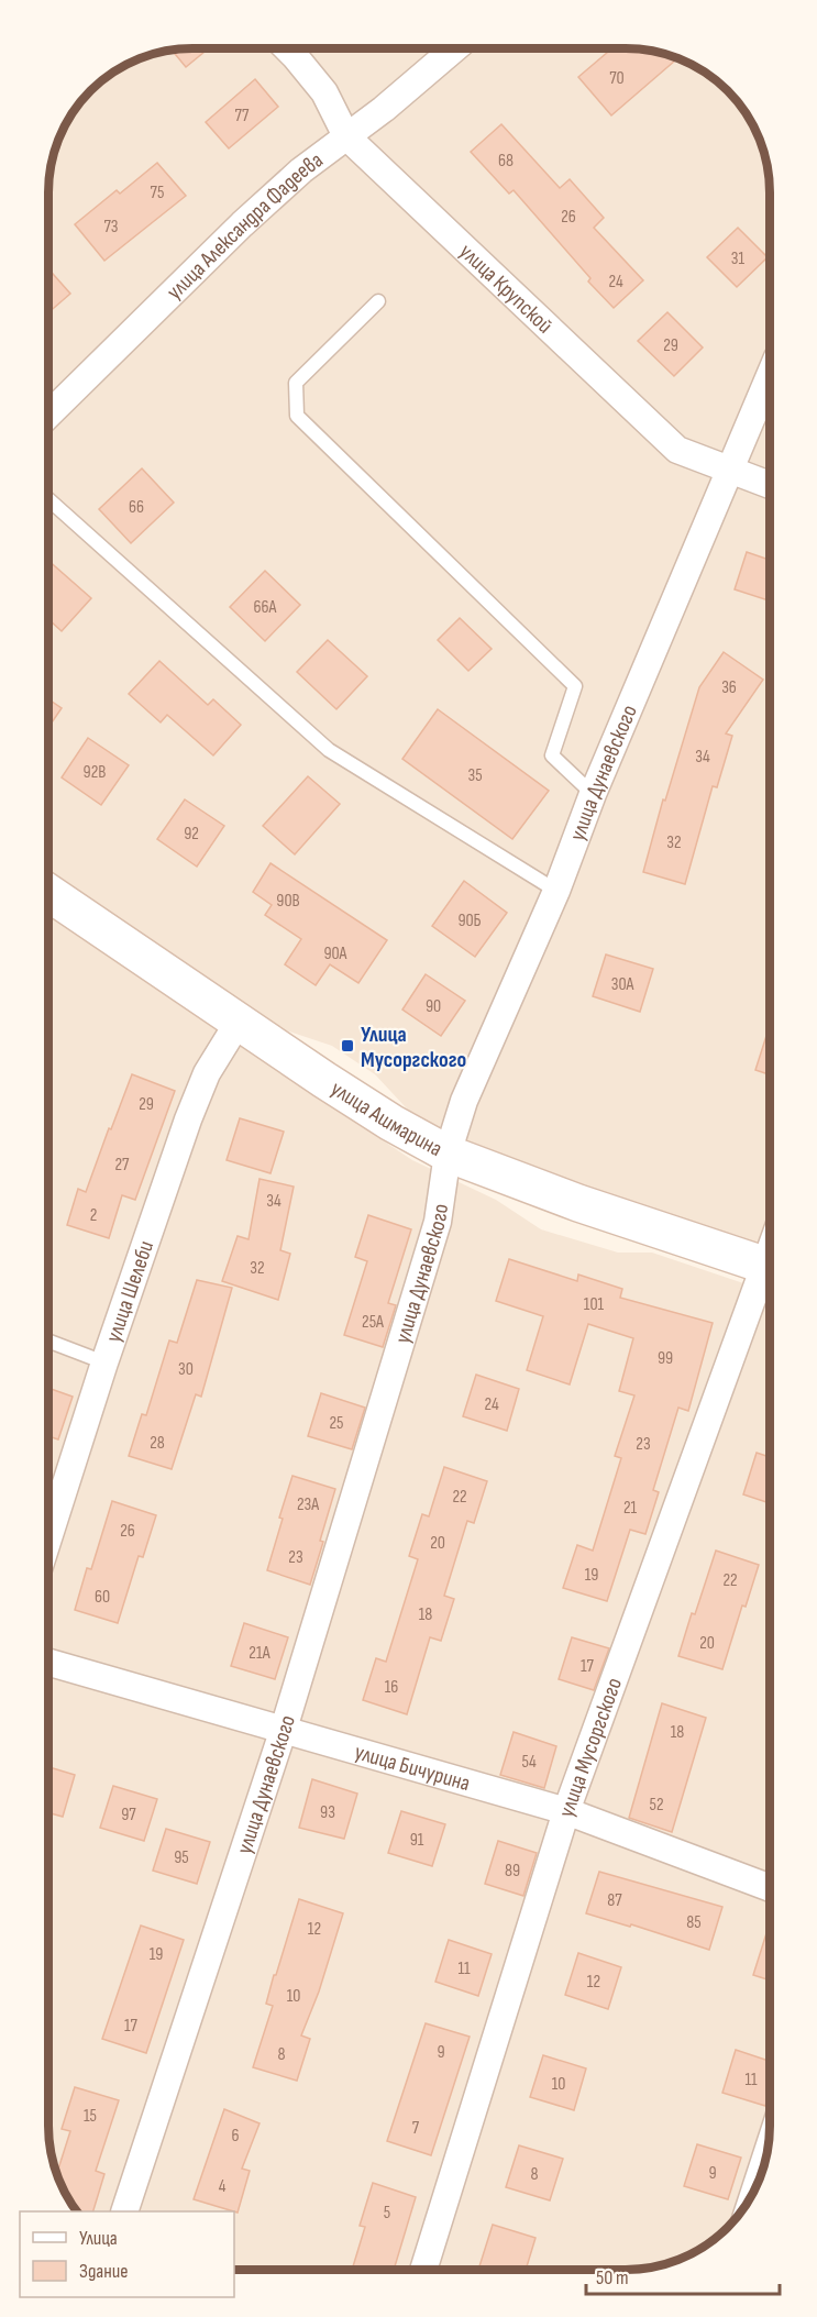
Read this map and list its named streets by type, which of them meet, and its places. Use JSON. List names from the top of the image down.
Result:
{
  "streets": {
    "street": [
      "улица Александра Фадеева",
      "улица Крупской",
      "улица Дунаевского",
      "улица Ашмарина",
      "улица Шелеби",
      "улица Мусоргского",
      "улица Бичурина"
    ]
  },
  "crossings": [
    ["улица Александра Фадеева", "улица Крупской"],
    ["улица Крупской", "улица Дунаевского"],
    ["улица Дунаевского", "улица Ашмарина"],
    ["улица Дунаевского", "улица Бичурина"],
    ["улица Ашмарина", "улица Шелеби"],
    ["улица Мусоргского", "улица Бичурина"]
  ],
  "places": {
    "transit": ["Улица Мусоргского"]
  },
  "house_numbers": [
    "70",
    "77",
    "68",
    "75",
    "26",
    "73",
    "31",
    "24",
    "29",
    "66",
    "66А",
    "36",
    "34",
    "92В",
    "35",
    "92",
    "32",
    "90В",
    "90Б",
    "90А",
    "30А",
    "90",
    "29",
    "27",
    "34",
    "2",
    "32",
    "101",
    "25А",
    "99",
    "30",
    "24",
    "25",
    "28",
    "23",
    "22",
    "23А",
    "21",
    "26",
    "20",
    "23",
    "19",
    "22",
    "60",
    "18",
    "20",
    "21А",
    "17",
    "16",
    "18",
    "54",
    "52",
    "93",
    "97",
    "91",
    "95",
    "89",
    "87",
    "85",
    "12",
    "19",
    "11",
    "12",
    "10",
    "17",
    "9",
    "8",
    "11",
    "10",
    "15",
    "7",
    "6",
    "9",
    "8",
    "4",
    "5"
  ],
  "legend": ["Улица", "Здание"],
  "scale_bar": "50 m"
}
